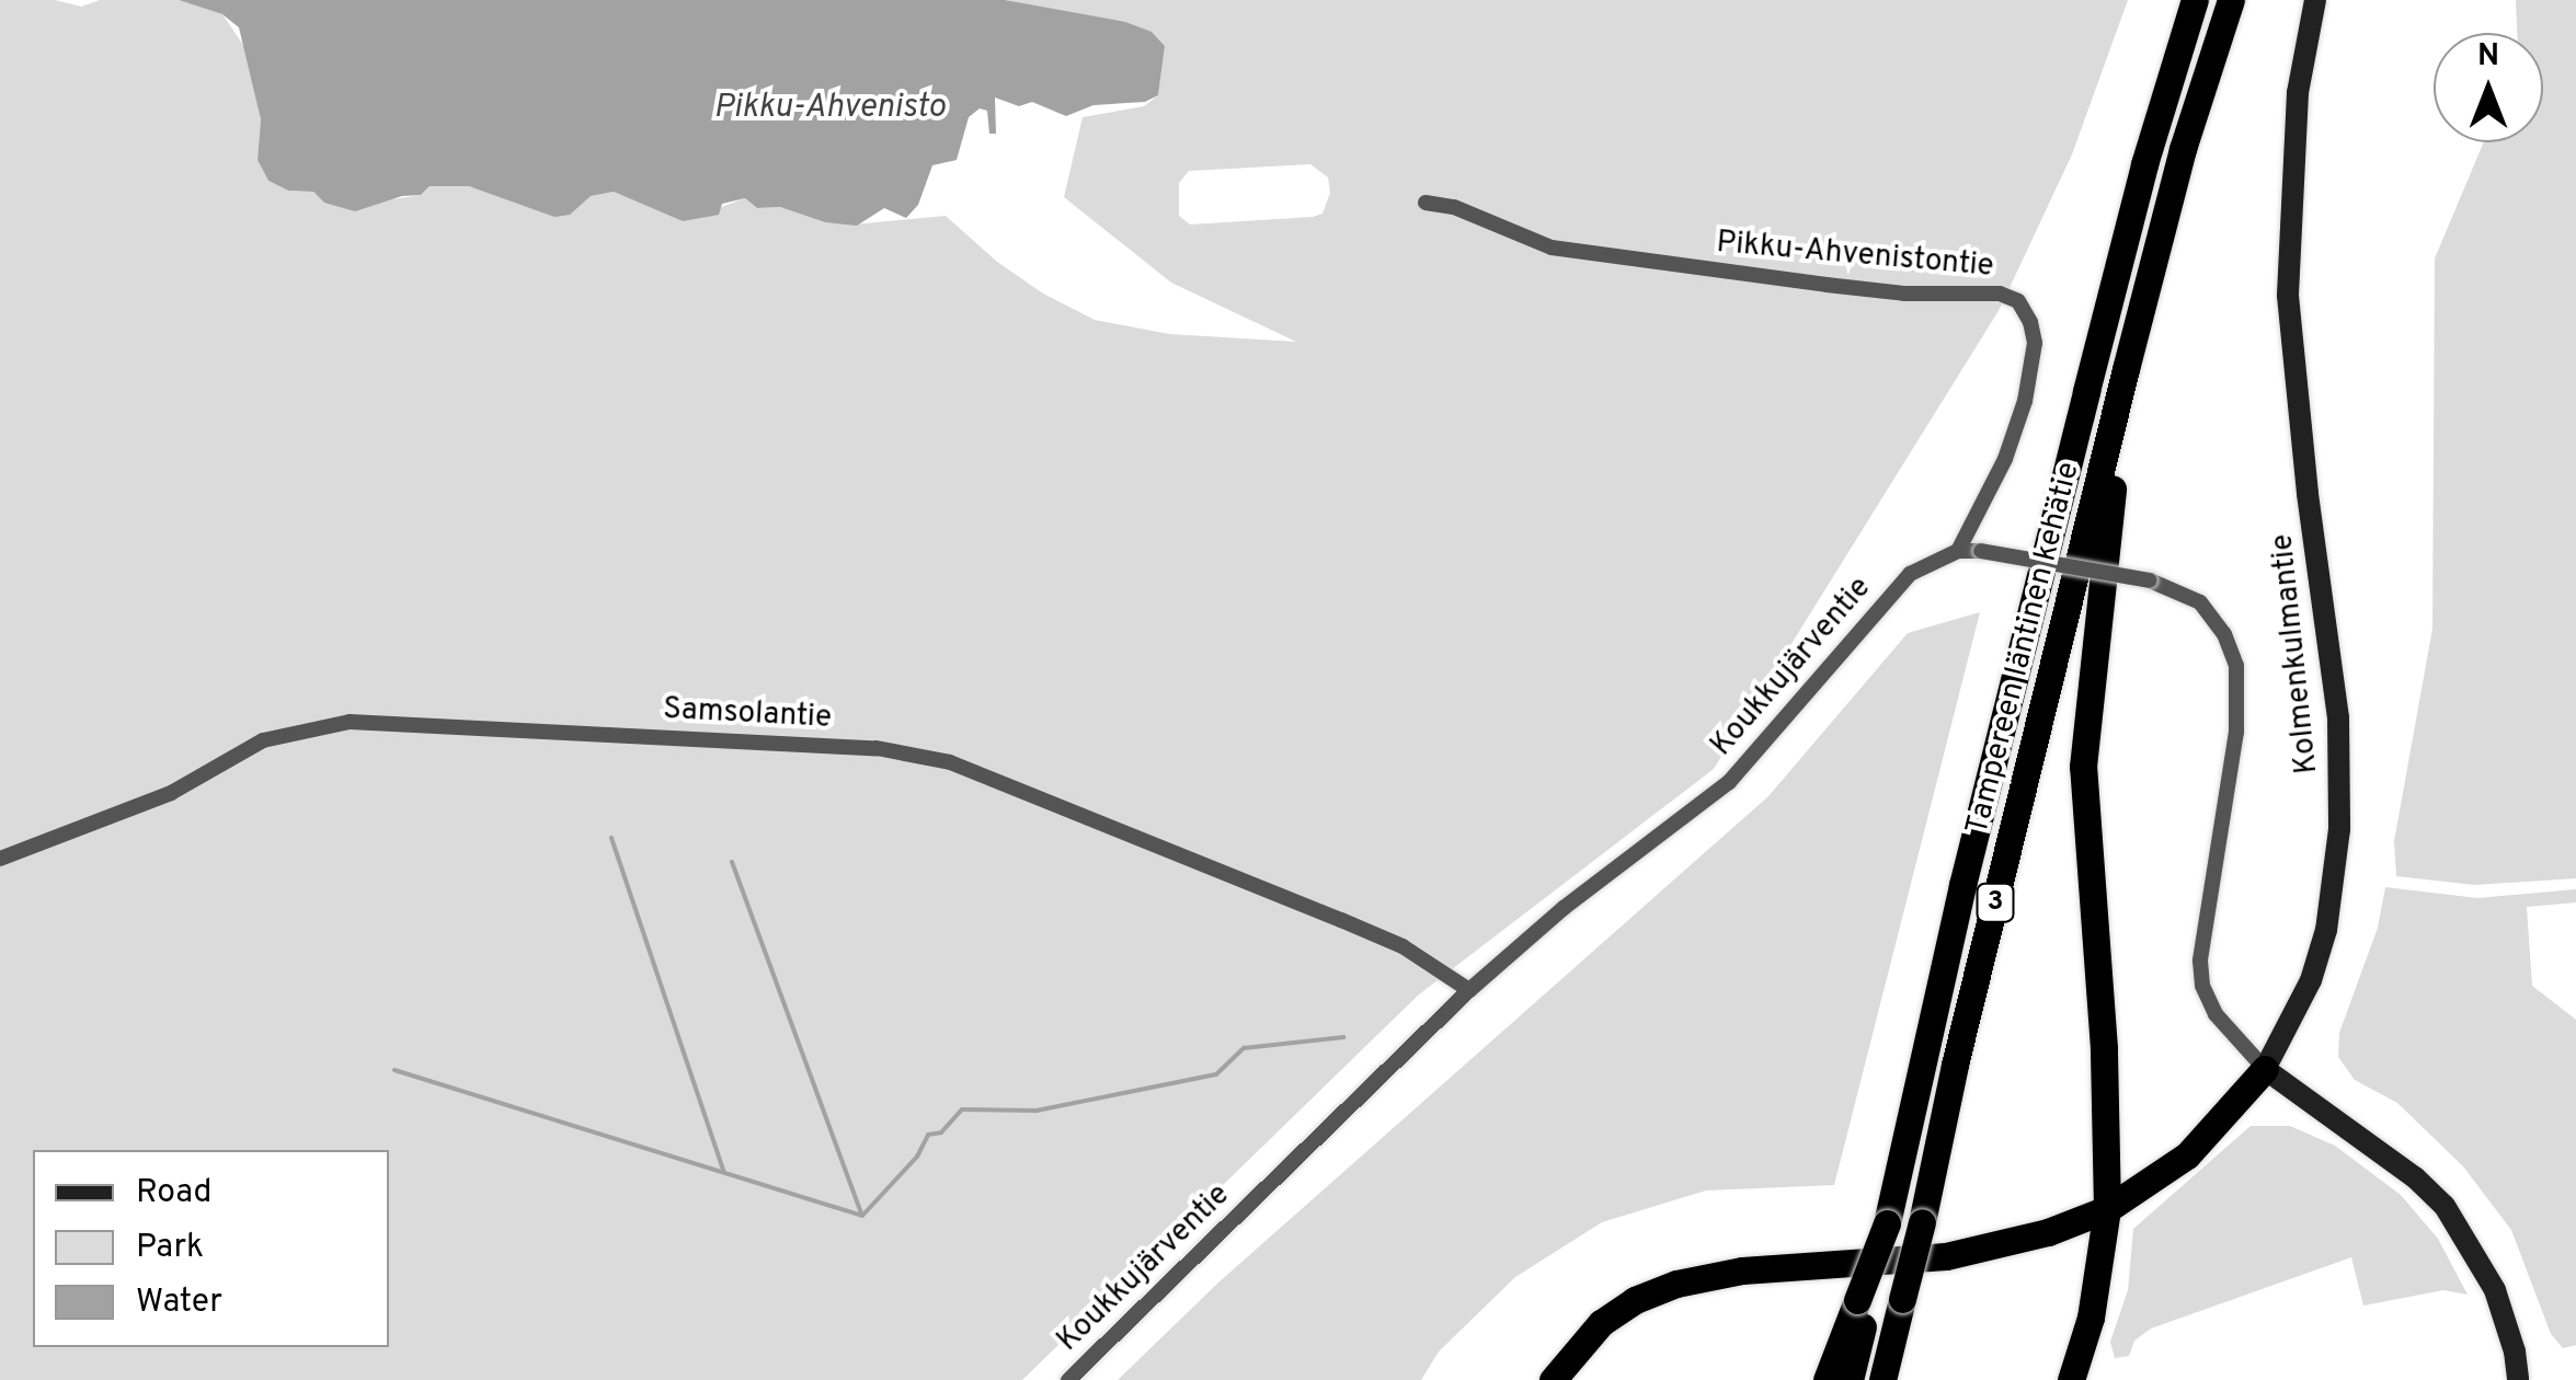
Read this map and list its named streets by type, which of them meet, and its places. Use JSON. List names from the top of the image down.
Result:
{
  "streets": {
    "highway": ["Tampereen läntinen kehätie", "3"],
    "street": [
      "Pikku-Ahvenistontie",
      "Kolmenkulmantie",
      "Koukkujärventie",
      "Samsolantie"
    ]
  },
  "crossings": [
    ["Pikku-Ahvenistontie", "Koukkujärventie"],
    ["Kolmenkulmantie", "Koukkujärventie"],
    ["Koukkujärventie", "Samsolantie"]
  ],
  "water": ["Pikku-Ahvenisto"],
  "legend": ["Road", "Park", "Water"],
  "north": "top"
}
